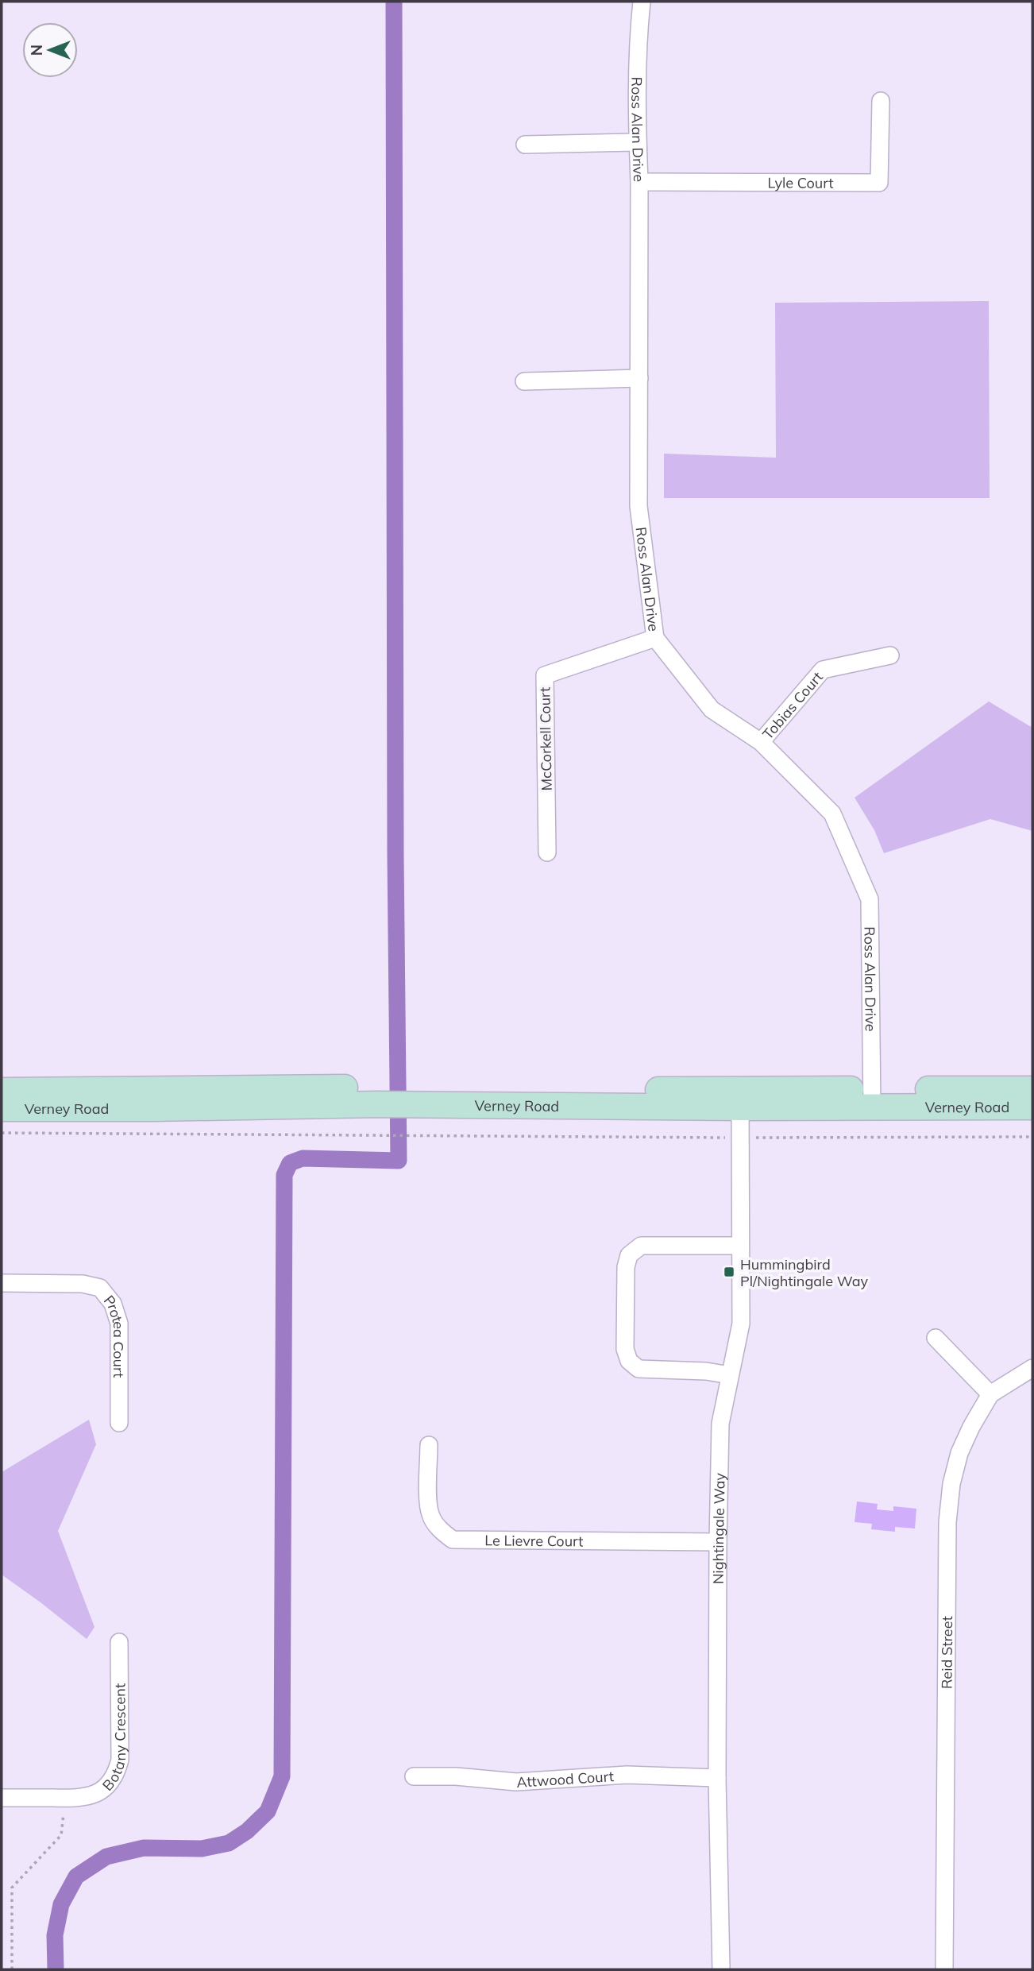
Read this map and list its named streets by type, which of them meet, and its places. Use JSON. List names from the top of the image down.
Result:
{
  "streets": {
    "street": [
      "Ross Alan Drive",
      "Lyle Court",
      "Tobias Court",
      "McCorkell Court",
      "Verney Road",
      "Protea Court",
      "Nightingale Way",
      "Le Lievre Court",
      "Reid Street",
      "Botany Crescent",
      "Attwood Court"
    ]
  },
  "crossings": [
    ["Ross Alan Drive", "Lyle Court"],
    ["Ross Alan Drive", "Tobias Court"],
    ["Ross Alan Drive", "McCorkell Court"],
    ["Ross Alan Drive", "Verney Road"],
    ["Verney Road", "Nightingale Way"],
    ["Nightingale Way", "Le Lievre Court"],
    ["Nightingale Way", "Attwood Court"]
  ],
  "places": {
    "transit": ["Hummingbird Pl/Nightingale Way"]
  },
  "north": "left"
}
